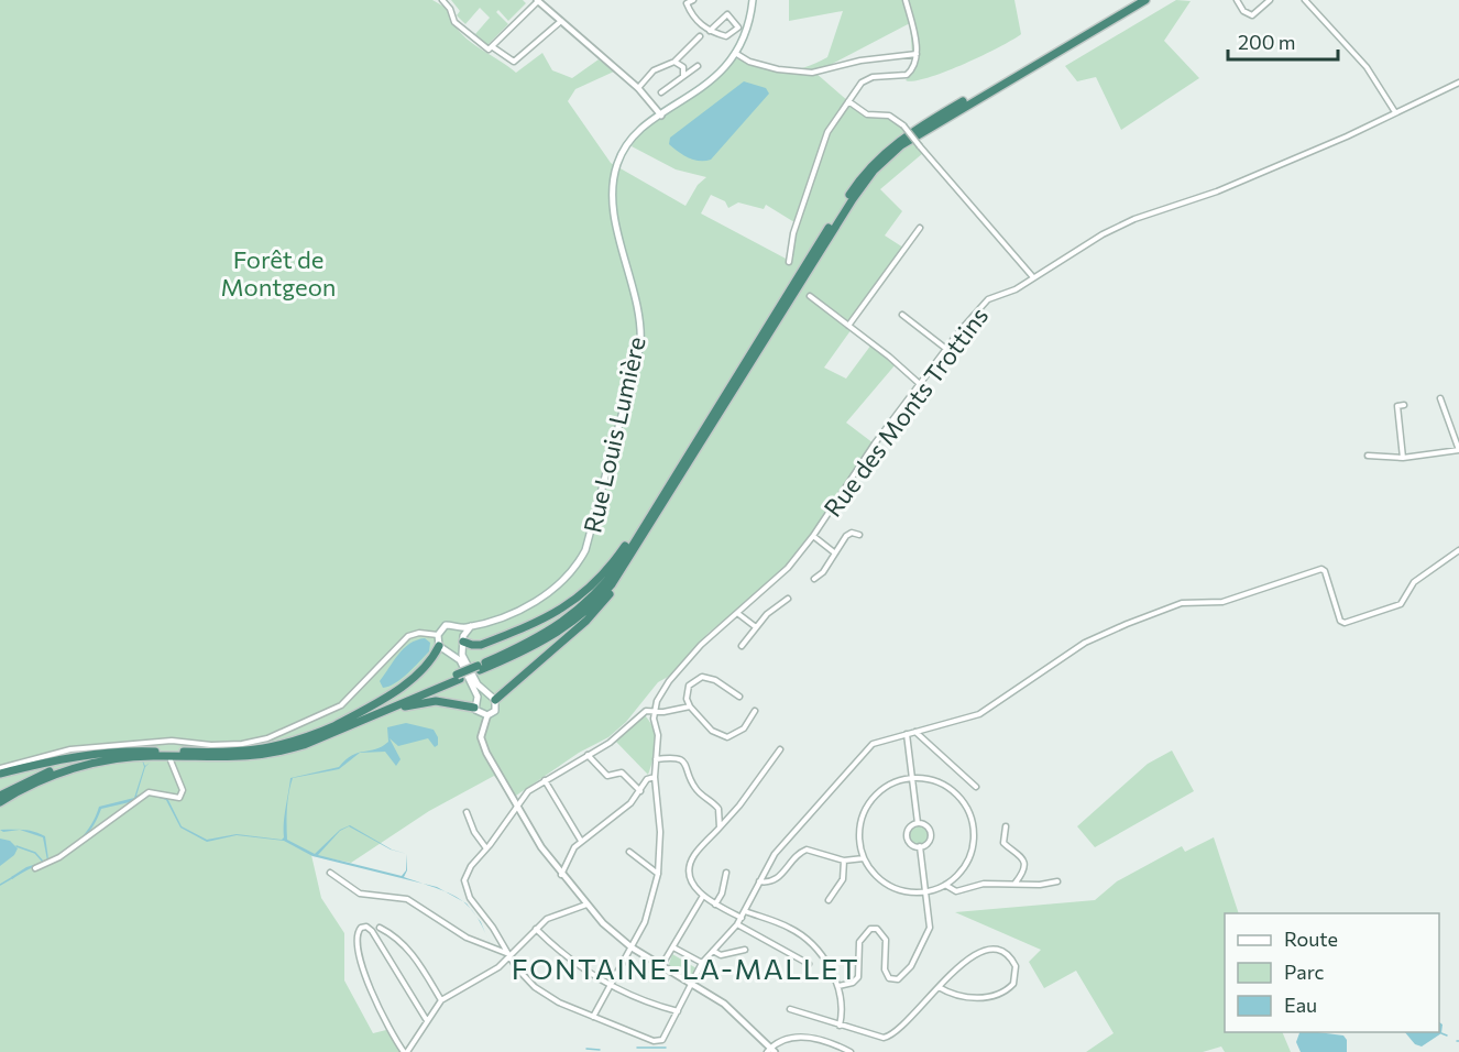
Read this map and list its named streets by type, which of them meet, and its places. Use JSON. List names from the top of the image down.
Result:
{
  "streets": {
    "main road": ["Rue Louis Lumière"],
    "street": ["Rue des Monts Trottins"]
  },
  "districts": ["FONTAINE-LA-MALLET"],
  "parks": ["Forêt de Montgeon"],
  "legend": ["Route", "Parc", "Eau"],
  "scale_bar": "200 m"
}
